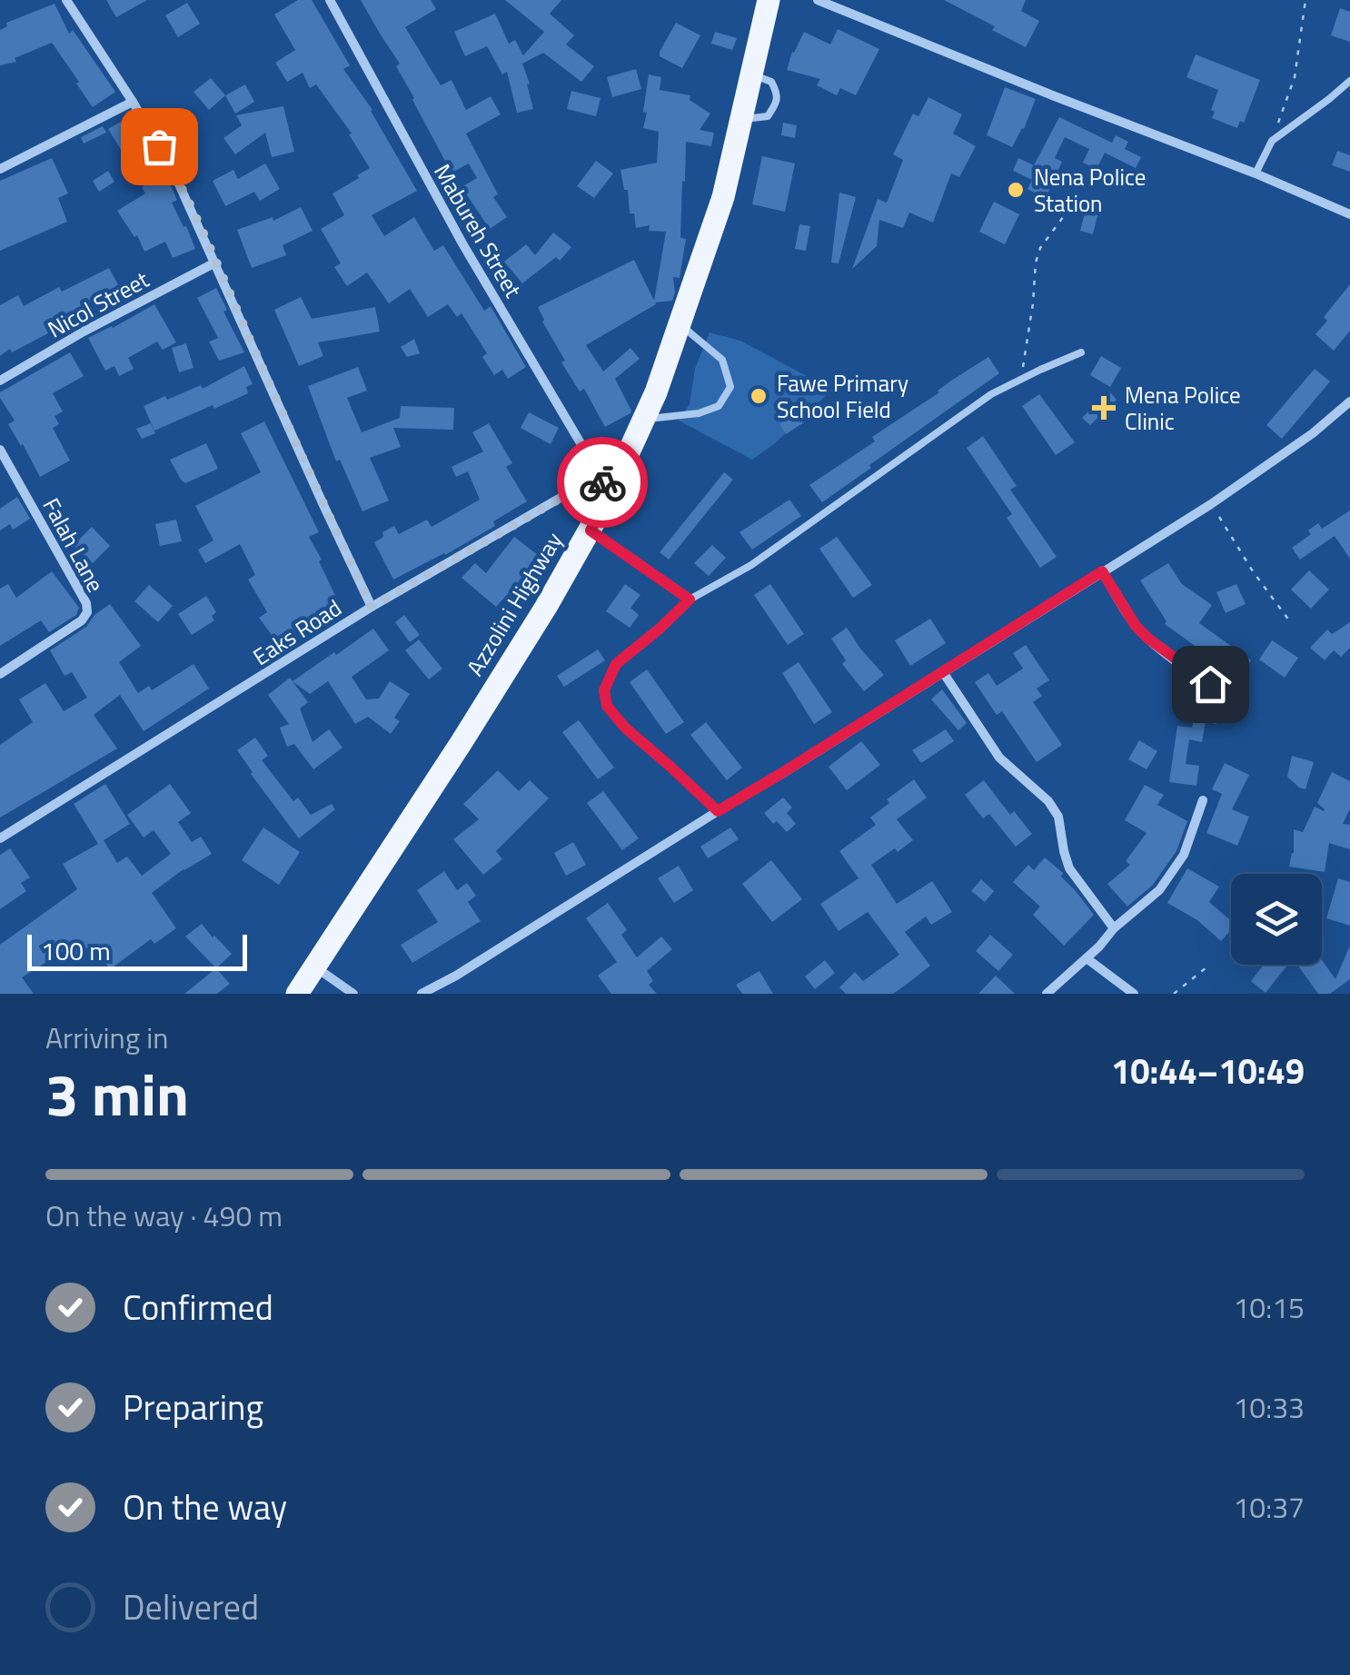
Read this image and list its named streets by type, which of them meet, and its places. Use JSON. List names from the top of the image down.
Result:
{
  "streets": {
    "main road": ["Azzolini Highway"],
    "street": [
      "Mabureh Street",
      "Nicol Street",
      "Falah Lane",
      "Eaks Road"
    ]
  },
  "crossings": [
    ["Mabureh Street", "Azzolini Highway"],
    ["Mabureh Street", "Eaks Road"],
    ["Azzolini Highway", "Eaks Road"]
  ],
  "places": {
    "other": ["Nena Police Station", "Fawe Primary School Field"],
    "health": ["Mena Police Clinic"]
  },
  "scale_bar": "100 m",
  "page": {
    "scale": "100 m",
    "heading": ["3 min", "Arriving in", "10:44–10:49"],
    "bar": "On the way · 490 m",
    "list": [
      ["Confirmed", "10:15"],
      ["Preparing", "10:33"],
      ["On the way", "10:37"],
      "Delivered"
    ]
  }
}
